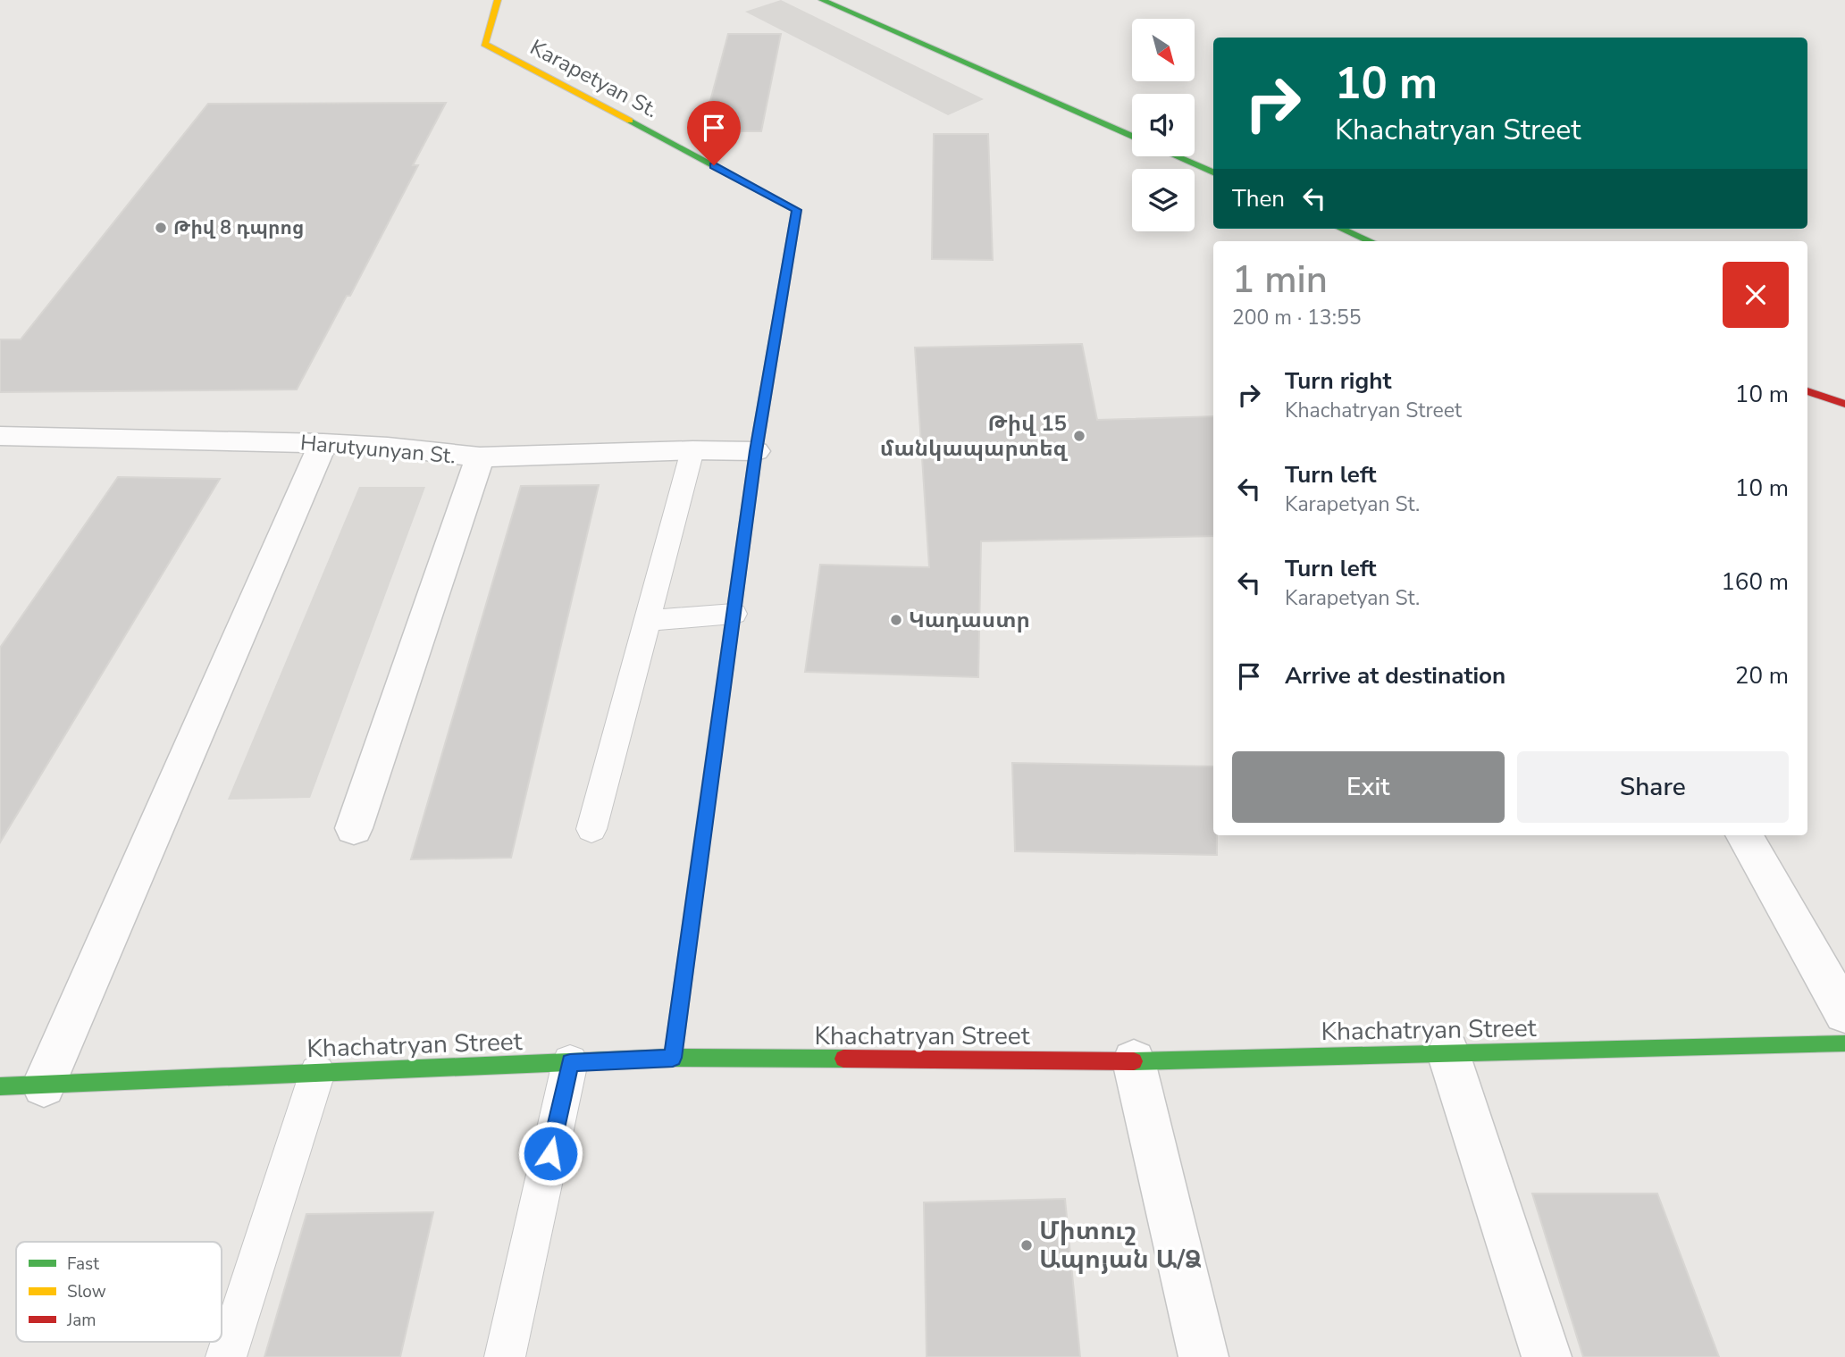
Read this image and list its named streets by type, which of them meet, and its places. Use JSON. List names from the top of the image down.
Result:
{
  "streets": {
    "street": ["Karapetyan St.", "Harutyunyan St.", "Khachatryan Street"]
  },
  "crossings": [
    ["Karapetyan St.", "Harutyunyan St."],
    ["Karapetyan St.", "Khachatryan Street"]
  ],
  "places": [
    "Թիվ 8 դպրոց",
    "Թիվ 15 մանկապարտեզ",
    "Կադաստր",
    "Միտուշ Ապոյան Ա/Ձ"
  ],
  "legend": ["Fast", "Slow", "Jam"],
  "north": "bottom right",
  "page": {
    "turn": ["10 m", "Khachatryan Street"],
    "then": "Then",
    "heading": ["1 min", "200 m · 13:55"],
    "list": [
      {
        "name": "Turn right",
        "note": "Khachatryan Street",
        "value": "10 m"
      },
      {
        "name": "Turn left",
        "note": "Karapetyan St.",
        "value": "10 m"
      },
      {
        "name": "Turn left",
        "note": "Karapetyan St.",
        "value": "160 m"
      },
      {
        "name": "Arrive at destination",
        "value": "20 m"
      }
    ],
    "buttons": ["Exit", "Share"]
  }
}
